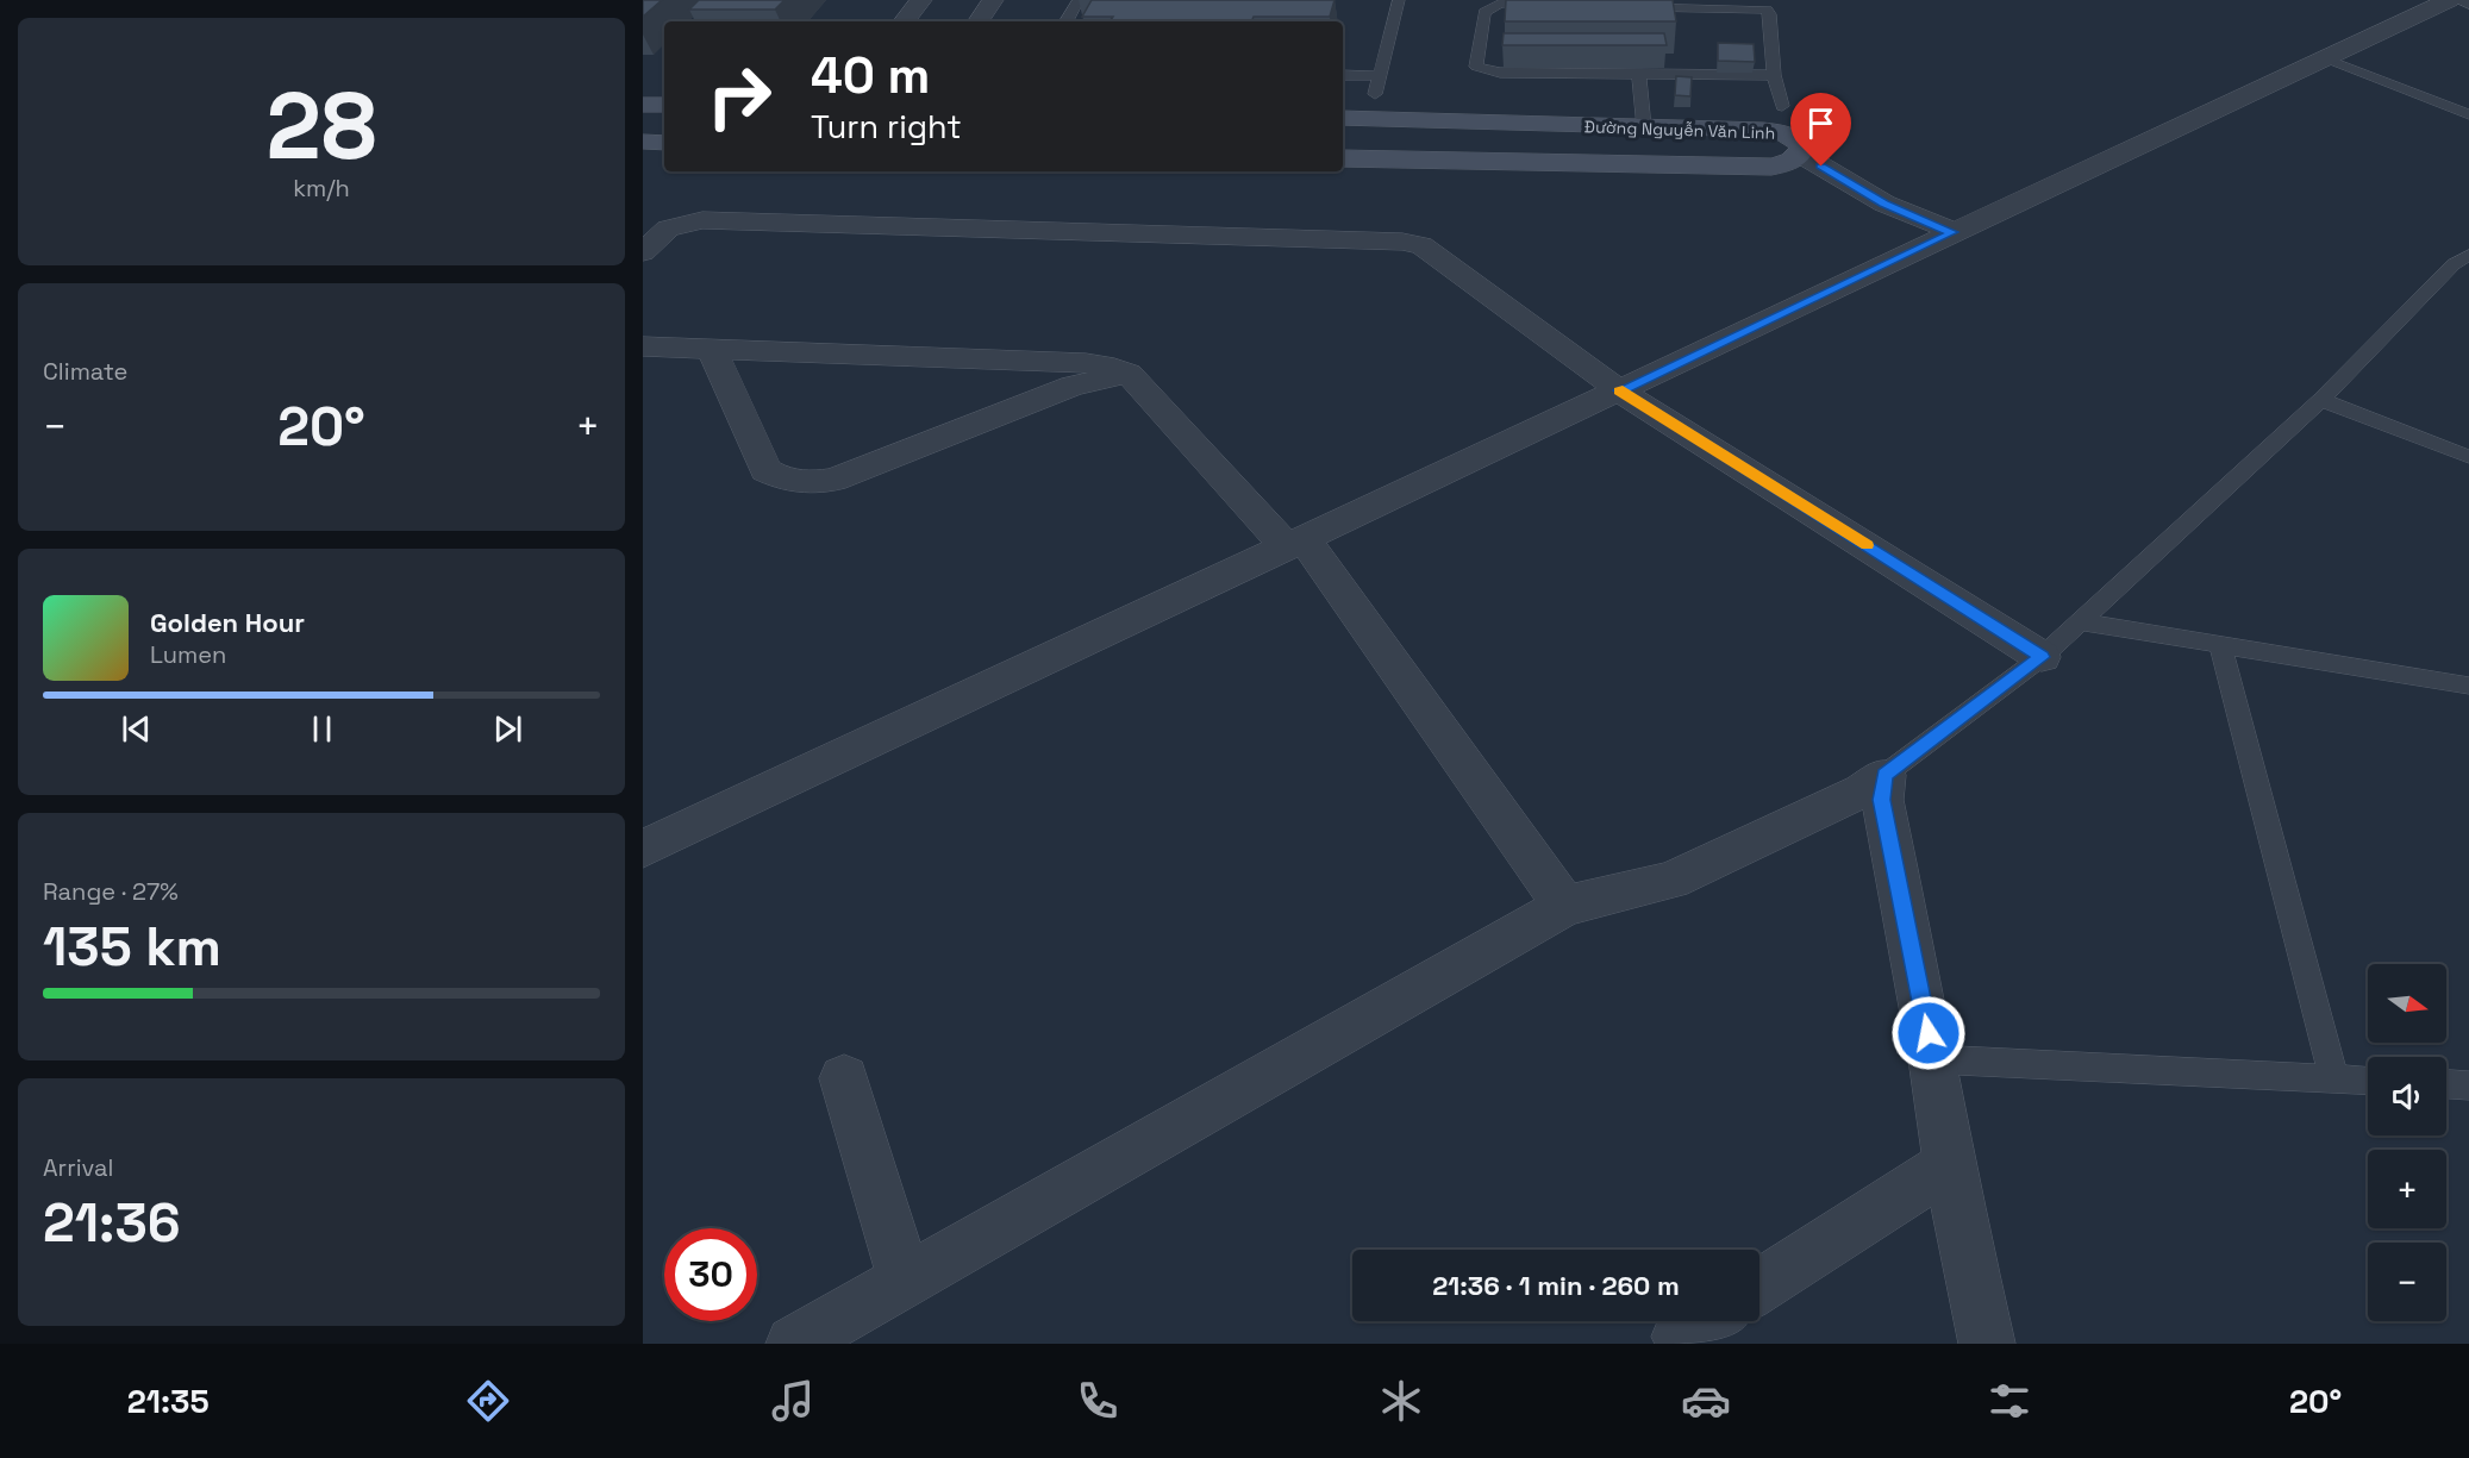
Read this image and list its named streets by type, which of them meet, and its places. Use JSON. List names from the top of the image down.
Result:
{
  "streets": {
    "main road": ["Đường Nguyễn Văn Linh"]
  },
  "north": "right",
  "page": {
    "tile": [
      ["28", "km/h"],
      "Climate",
      ["Range · 27%", "135 km"],
      ["Arrival", "21:36"]
    ],
    "turn": ["40 m", "Turn right"],
    "heat": ["−", "20°", "+"],
    "song": ["Golden Hour", "Lumen"],
    "map_buttons": ["+", "−"],
    "limit": "30",
    "trip": "21:36 · 1 min · 260 m",
    "tabs": ["21:35", "20°"]
  }
}
